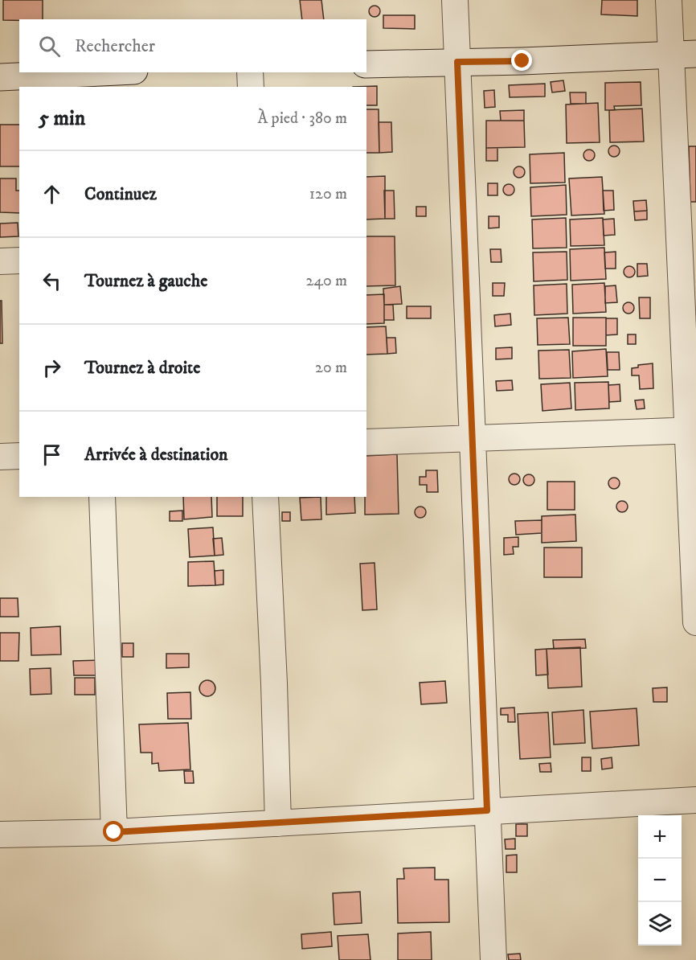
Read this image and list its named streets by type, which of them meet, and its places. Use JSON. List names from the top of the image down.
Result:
{
  "page": {
    "search": "Rechercher",
    "heading": ["5 min", "À pied · 380 m"],
    "list": [
      ["Continuez", "120 m"],
      ["Tournez à gauche", "240 m"],
      ["Tournez à droite", "20 m"],
      "Arrivée à destination"
    ],
    "map_buttons": ["+", "−"]
  }
}
